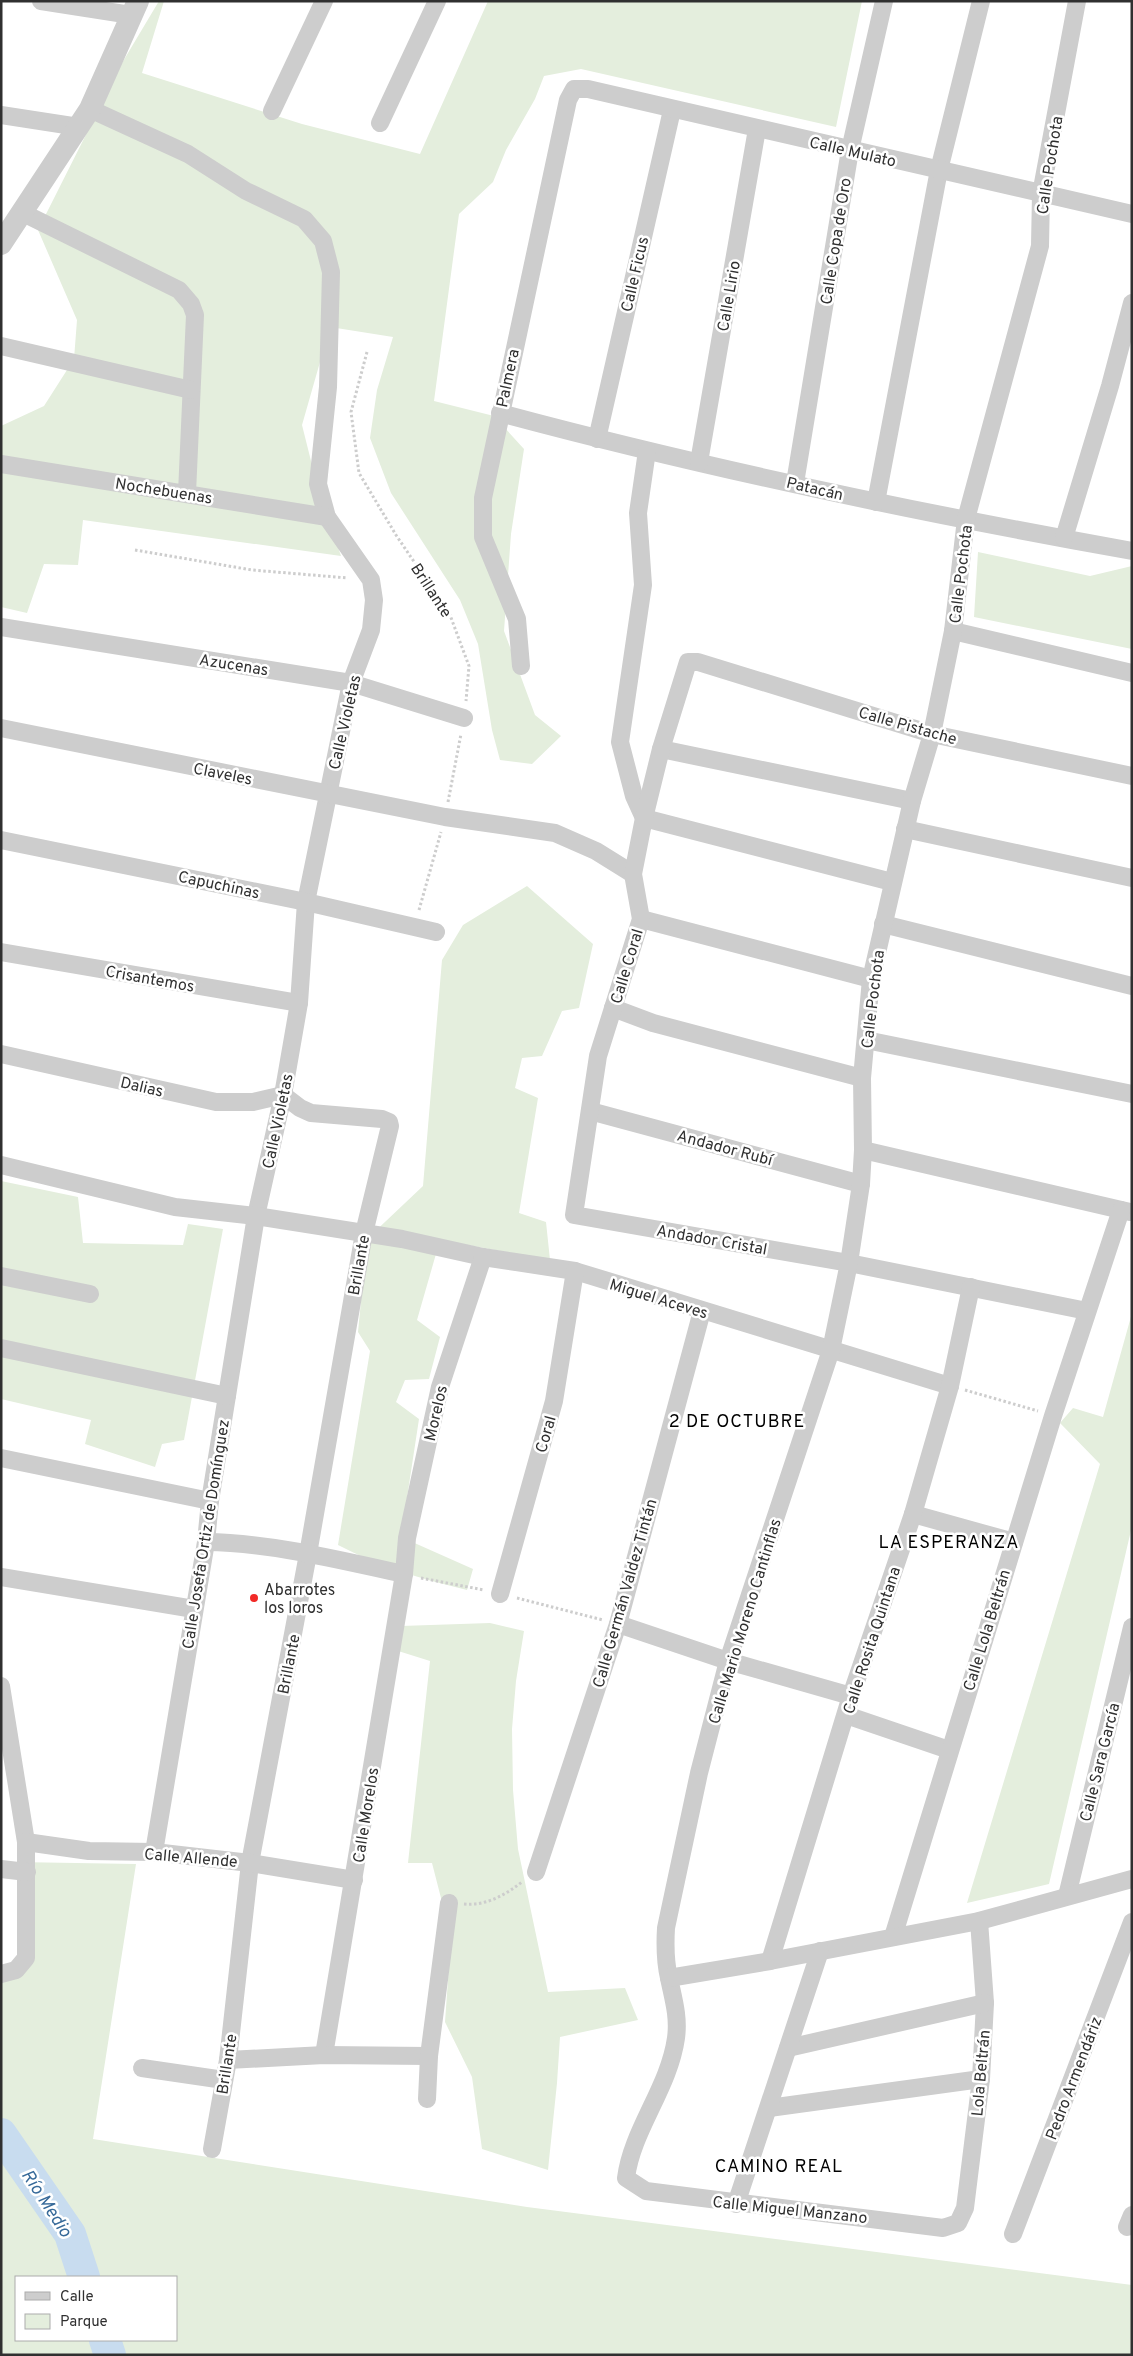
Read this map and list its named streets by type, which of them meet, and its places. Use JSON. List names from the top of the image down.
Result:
{
  "streets": {
    "street": [
      "Calle Mulato",
      "Calle Pochota",
      "Calle Copa de Oro",
      "Calle Ficus",
      "Calle Lirio",
      "Palmera",
      "Patacán",
      "Nochebuenas",
      "Brillante",
      "Azucenas",
      "Calle Violetas",
      "Calle Pistache",
      "Claveles",
      "Capuchinas",
      "Calle Coral",
      "Crisantemos",
      "Dalias",
      "Andador Rubí",
      "Andador Cristal",
      "Miguel Aceves",
      "Morelos",
      "Coral",
      "Calle Josefa Ortiz de Domínguez",
      "Calle Germán Valdez Tintán",
      "Calle Mario Moreno Cantinflas",
      "Calle Lola Beltrán",
      "Calle Rosita Quintana",
      "Calle Sara García",
      "Calle Morelos",
      "Calle Allende",
      "Lola Beltrán",
      "Pedro Armendáriz",
      "Calle Miguel Manzano"
    ]
  },
  "crossings": [
    ["Calle Mulato", "Calle Pochota"],
    ["Calle Mulato", "Calle Copa de Oro"],
    ["Calle Mulato", "Calle Ficus"],
    ["Calle Mulato", "Calle Lirio"],
    ["Calle Mulato", "Palmera"],
    ["Calle Pochota", "Patacán"],
    ["Calle Pochota", "Calle Pistache"],
    ["Calle Pochota", "Calle Mario Moreno Cantinflas"],
    ["Calle Copa de Oro", "Patacán"],
    ["Calle Ficus", "Patacán"],
    ["Calle Lirio", "Patacán"],
    ["Palmera", "Patacán"],
    ["Nochebuenas", "Calle Violetas"],
    ["Brillante", "Azucenas"],
    ["Brillante", "Calle Violetas"],
    ["Brillante", "Claveles"],
    ["Brillante", "Capuchinas"],
    ["Brillante", "Dalias"],
    ["Brillante", "Miguel Aceves"],
    ["Brillante", "Calle Allende"],
    ["Azucenas", "Calle Violetas"],
    ["Calle Violetas", "Claveles"],
    ["Calle Violetas", "Capuchinas"],
    ["Calle Violetas", "Crisantemos"],
    ["Calle Violetas", "Dalias"],
    ["Calle Violetas", "Miguel Aceves"],
    ["Calle Violetas", "Calle Josefa Ortiz de Domínguez"],
    ["Calle Pistache", "Calle Coral"],
    ["Claveles", "Calle Coral"],
    ["Calle Coral", "Andador Rubí"],
    ["Calle Coral", "Andador Cristal"],
    ["Andador Rubí", "Calle Mario Moreno Cantinflas"],
    ["Andador Cristal", "Calle Mario Moreno Cantinflas"],
    ["Andador Cristal", "Calle Lola Beltrán"],
    ["Andador Cristal", "Calle Rosita Quintana"],
    ["Miguel Aceves", "Morelos"],
    ["Miguel Aceves", "Coral"],
    ["Miguel Aceves", "Calle Josefa Ortiz de Domínguez"],
    ["Miguel Aceves", "Calle Germán Valdez Tintán"],
    ["Miguel Aceves", "Calle Mario Moreno Cantinflas"],
    ["Miguel Aceves", "Calle Rosita Quintana"],
    ["Morelos", "Calle Morelos"],
    ["Calle Josefa Ortiz de Domínguez", "Calle Allende"],
    ["Calle Mario Moreno Cantinflas", "Calle Miguel Manzano"],
    ["Calle Morelos", "Calle Allende"],
    ["Lola Beltrán", "Calle Miguel Manzano"]
  ],
  "districts": ["2 DE OCTUBRE", "LA ESPERANZA", "CAMINO REAL"],
  "water": ["Río Medio"],
  "places": ["Abarrotes los loros"],
  "legend": ["Calle", "Parque"]
}
